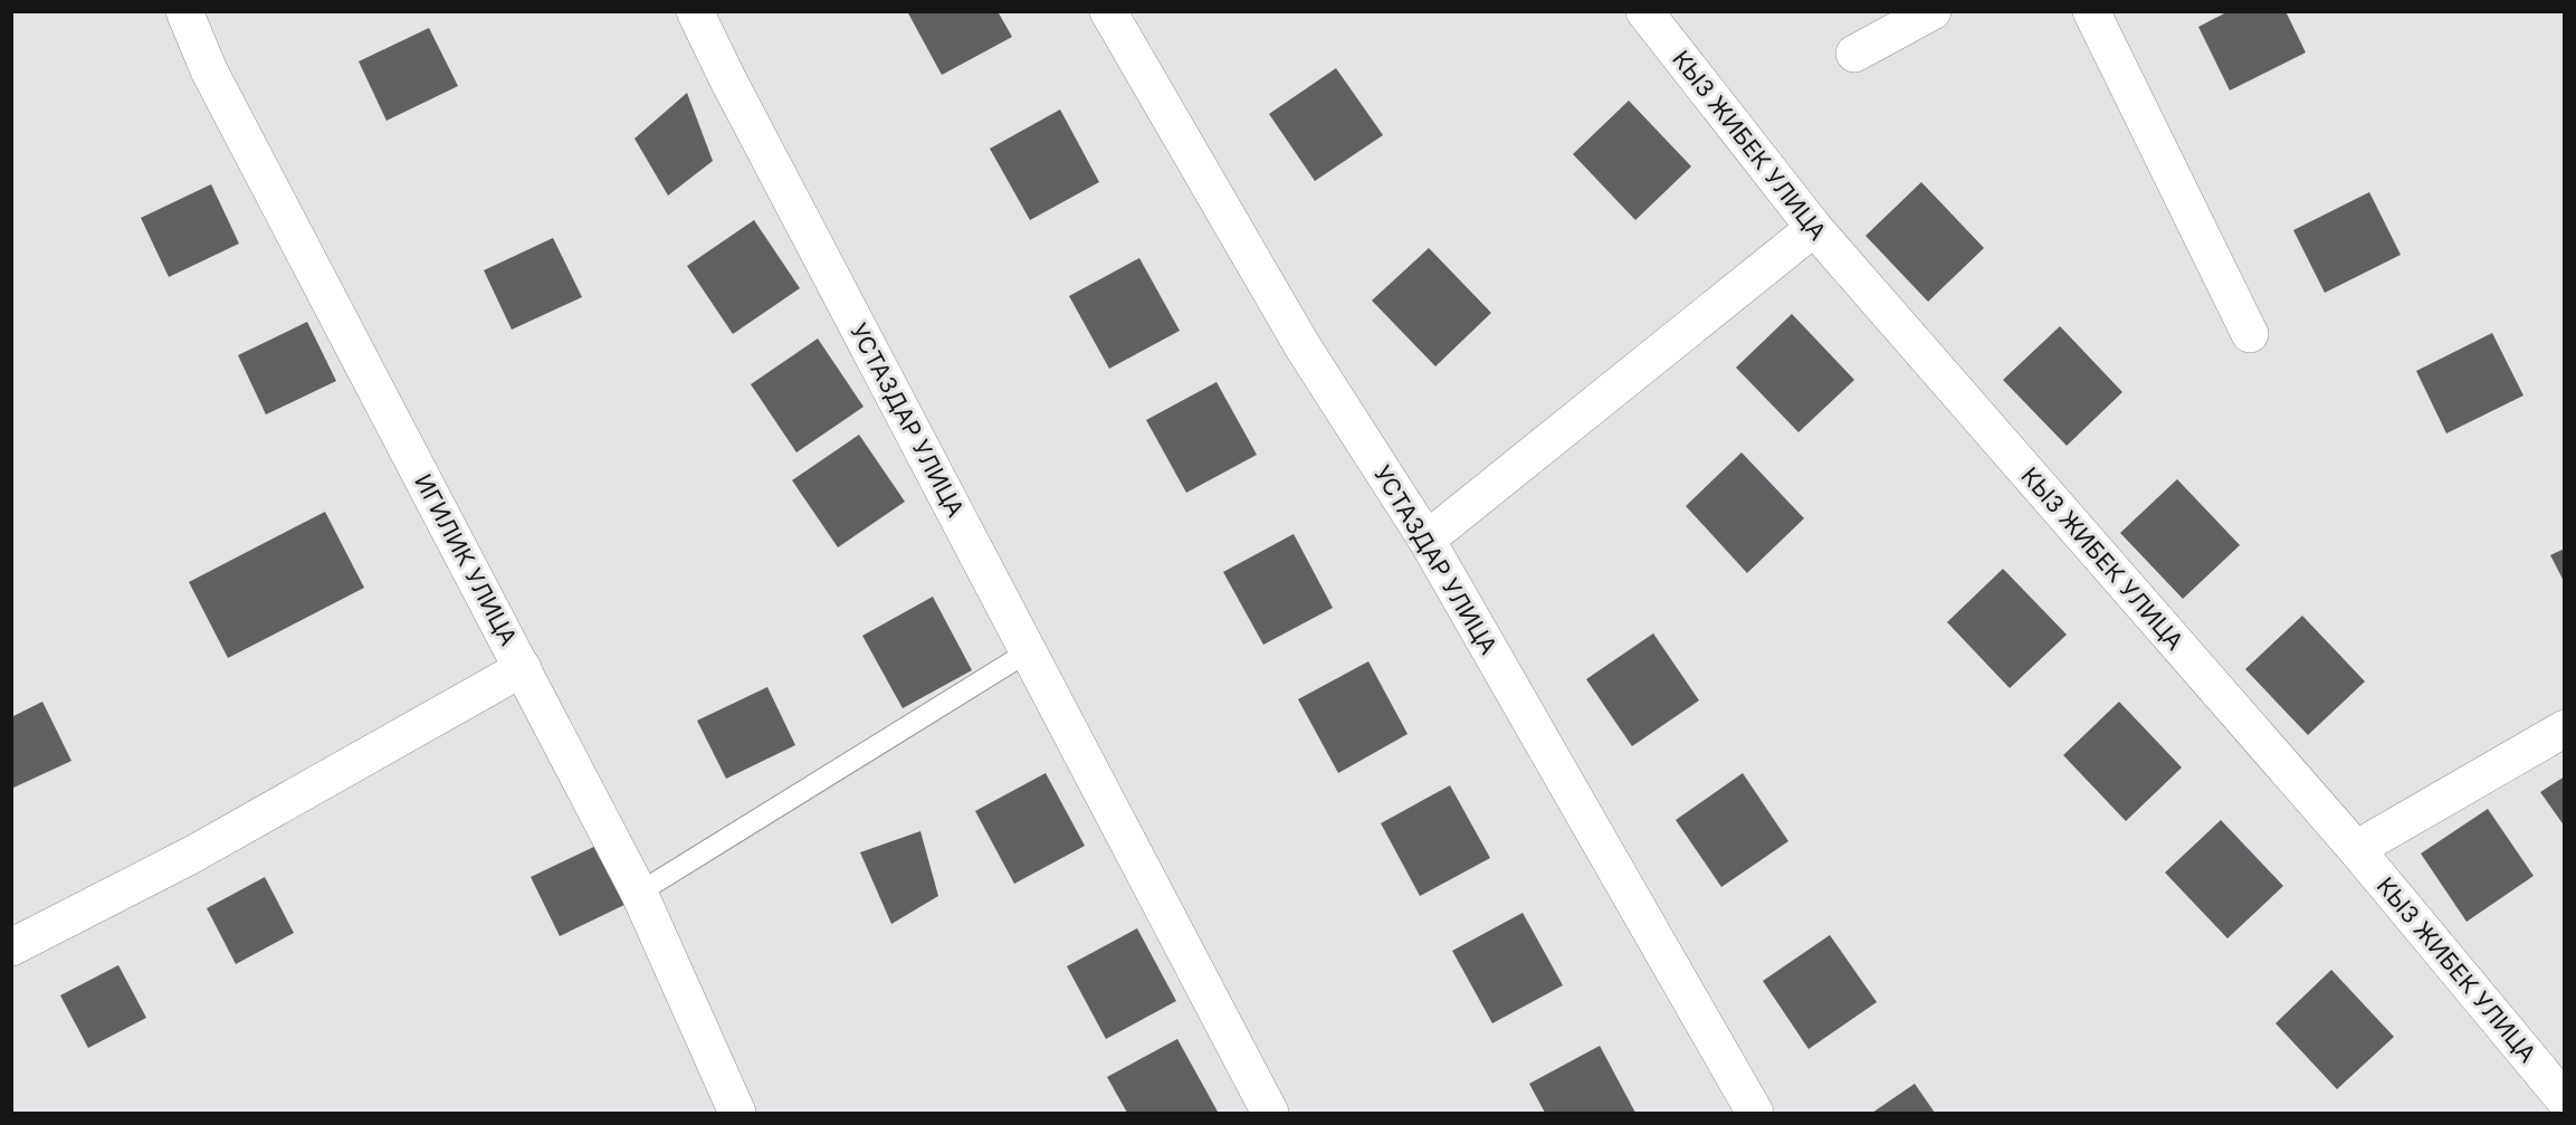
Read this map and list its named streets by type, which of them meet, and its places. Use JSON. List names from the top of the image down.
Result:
{
  "streets": {
    "street": ["КЫЗ ЖИБЕК УЛИЦА", "УСТАЗДАР УЛИЦА", "ИГИЛИК УЛИЦА"]
  }
}
